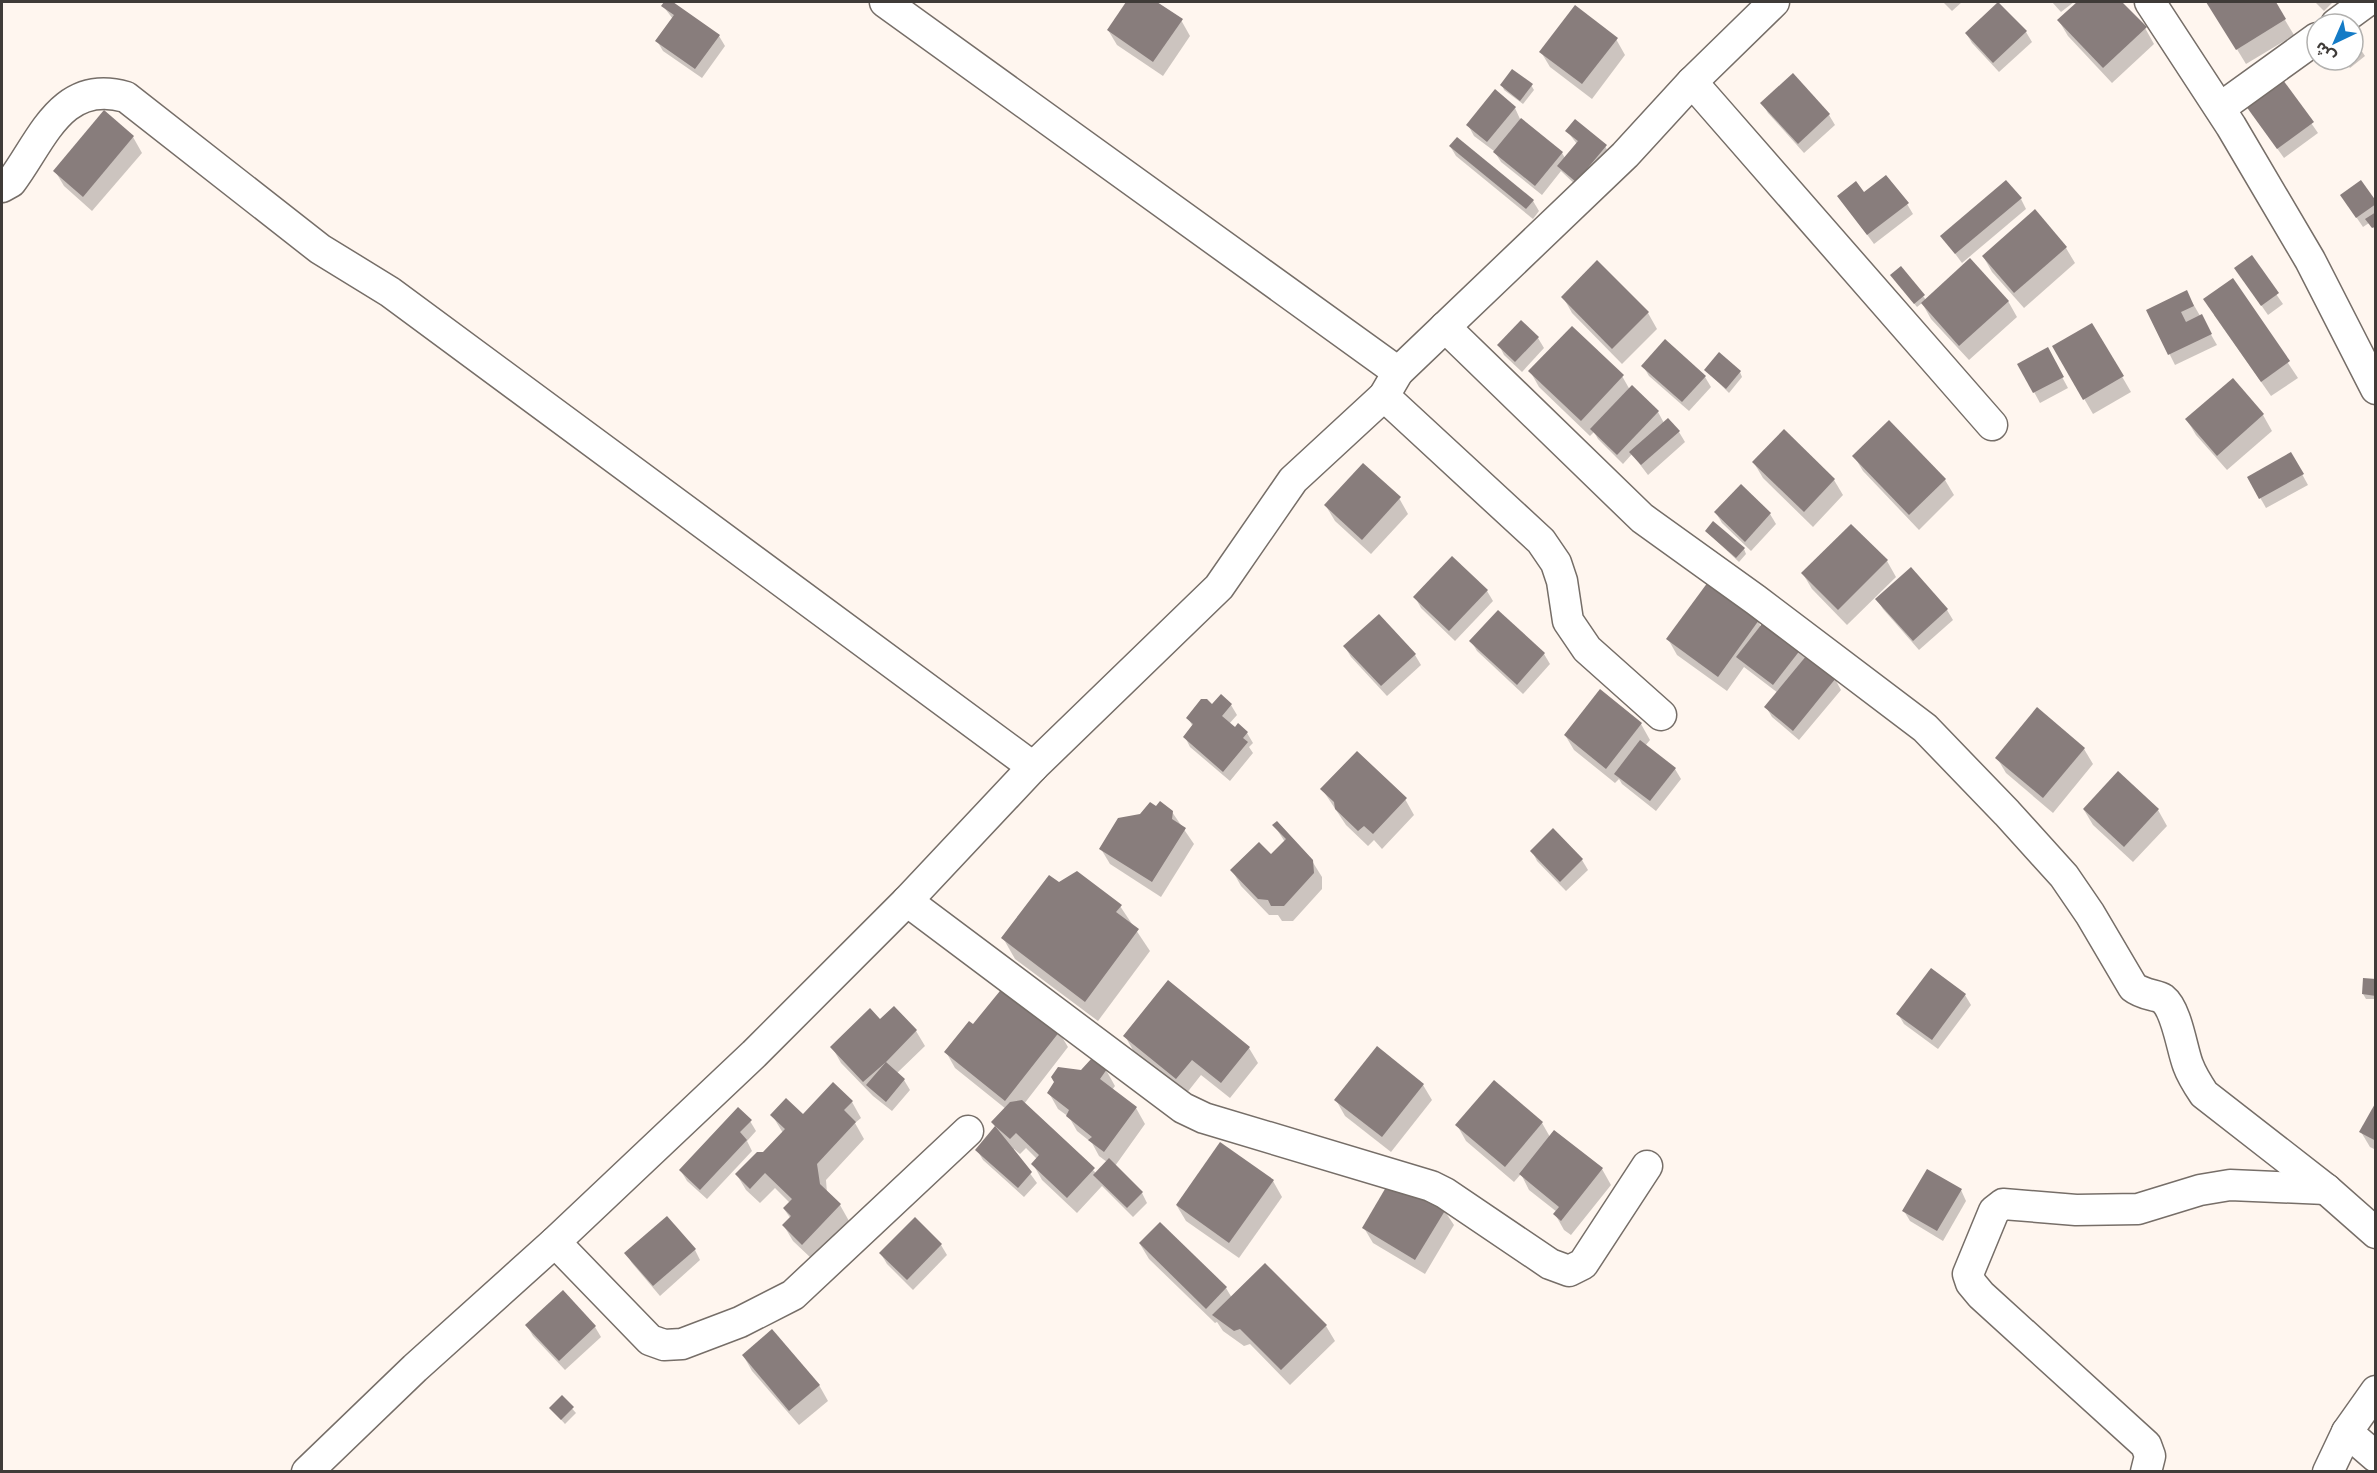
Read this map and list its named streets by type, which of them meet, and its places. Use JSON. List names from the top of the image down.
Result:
{
  "north": "bottom left"
}
